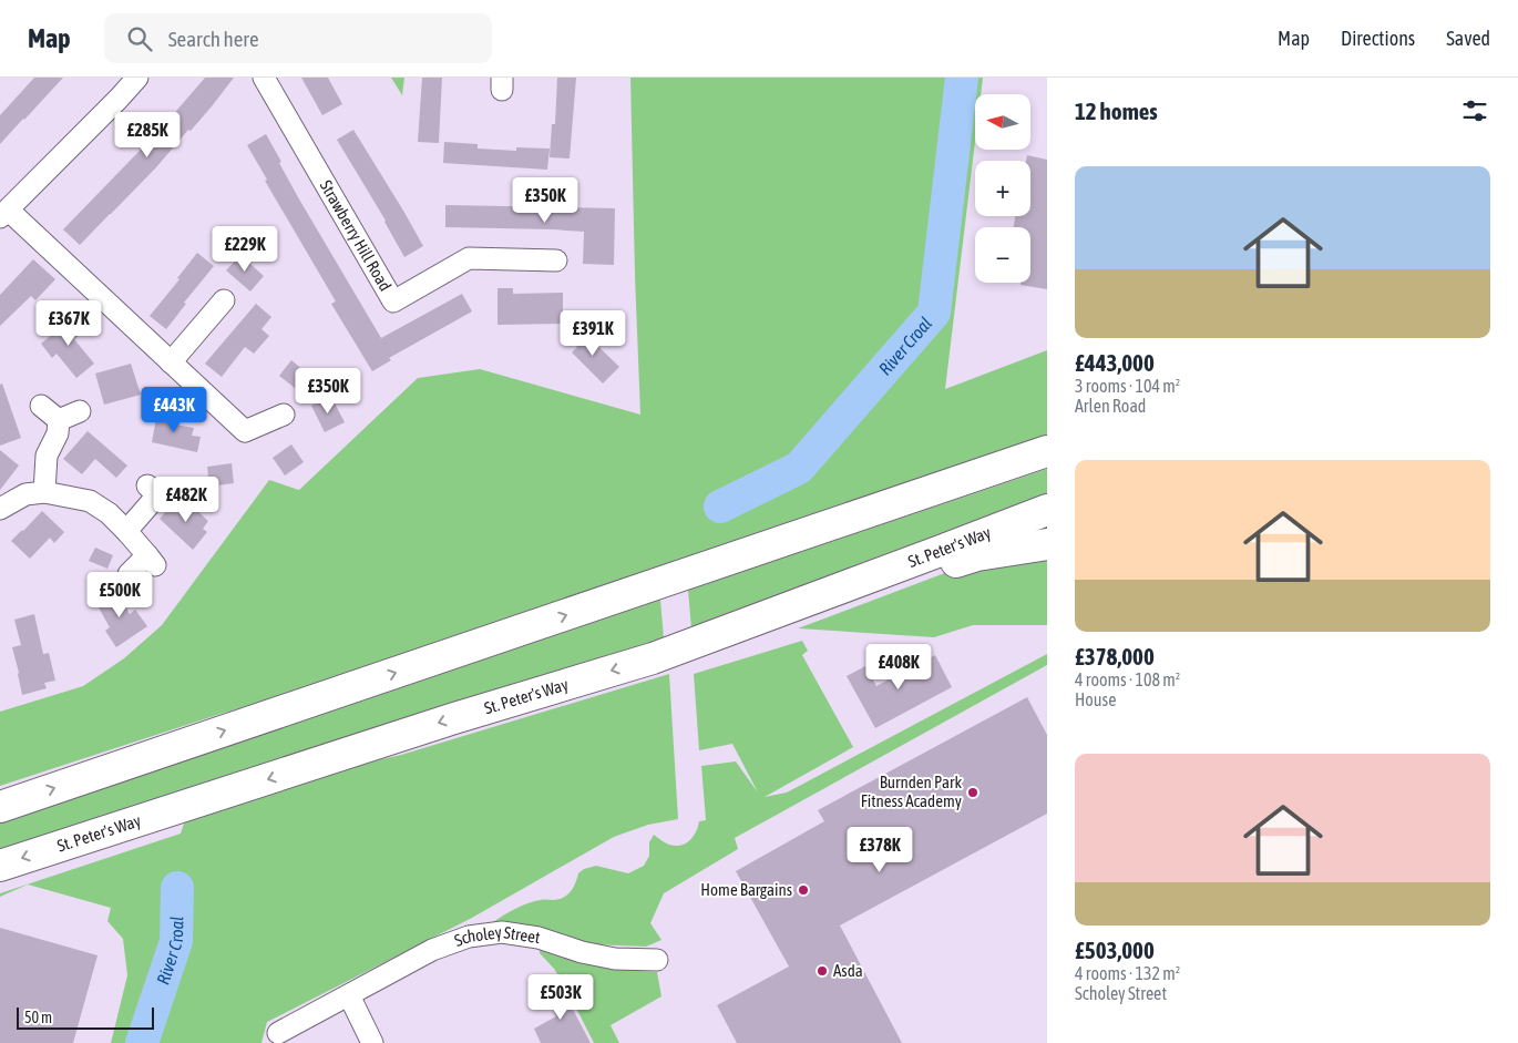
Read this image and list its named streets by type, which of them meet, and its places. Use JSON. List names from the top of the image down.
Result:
{
  "streets": {
    "highway": ["St. Peter's Way"],
    "street": ["Strawberry Hill Road", "Scholey Street"]
  },
  "water": ["River Croal"],
  "places": ["Burnden Park Fitness Academy", "Home Bargains", "Asda"],
  "scale_bar": "50 m",
  "north": "left",
  "page": {
    "header": "Map",
    "search": "Search here",
    "nav": ["Map", "Directions", "Saved"],
    "heading": "12 homes",
    "map_buttons": ["+", "−"],
    "price": [
      "£285K",
      "£350K",
      "£229K",
      "£367K",
      "£391K",
      "£350K",
      "£443K",
      "£482K",
      "£500K",
      "£408K",
      "£378K",
      "£503K"
    ],
    "list": [
      {
        "name": "£443,000",
        "note": "3 rooms · 104 m² · Arlen Road"
      },
      {
        "name": "£378,000",
        "note": "4 rooms · 108 m² · House"
      },
      {
        "name": "£503,000",
        "note": "4 rooms · 132 m² · Scholey Street"
      }
    ],
    "scale": "50 m"
  }
}
